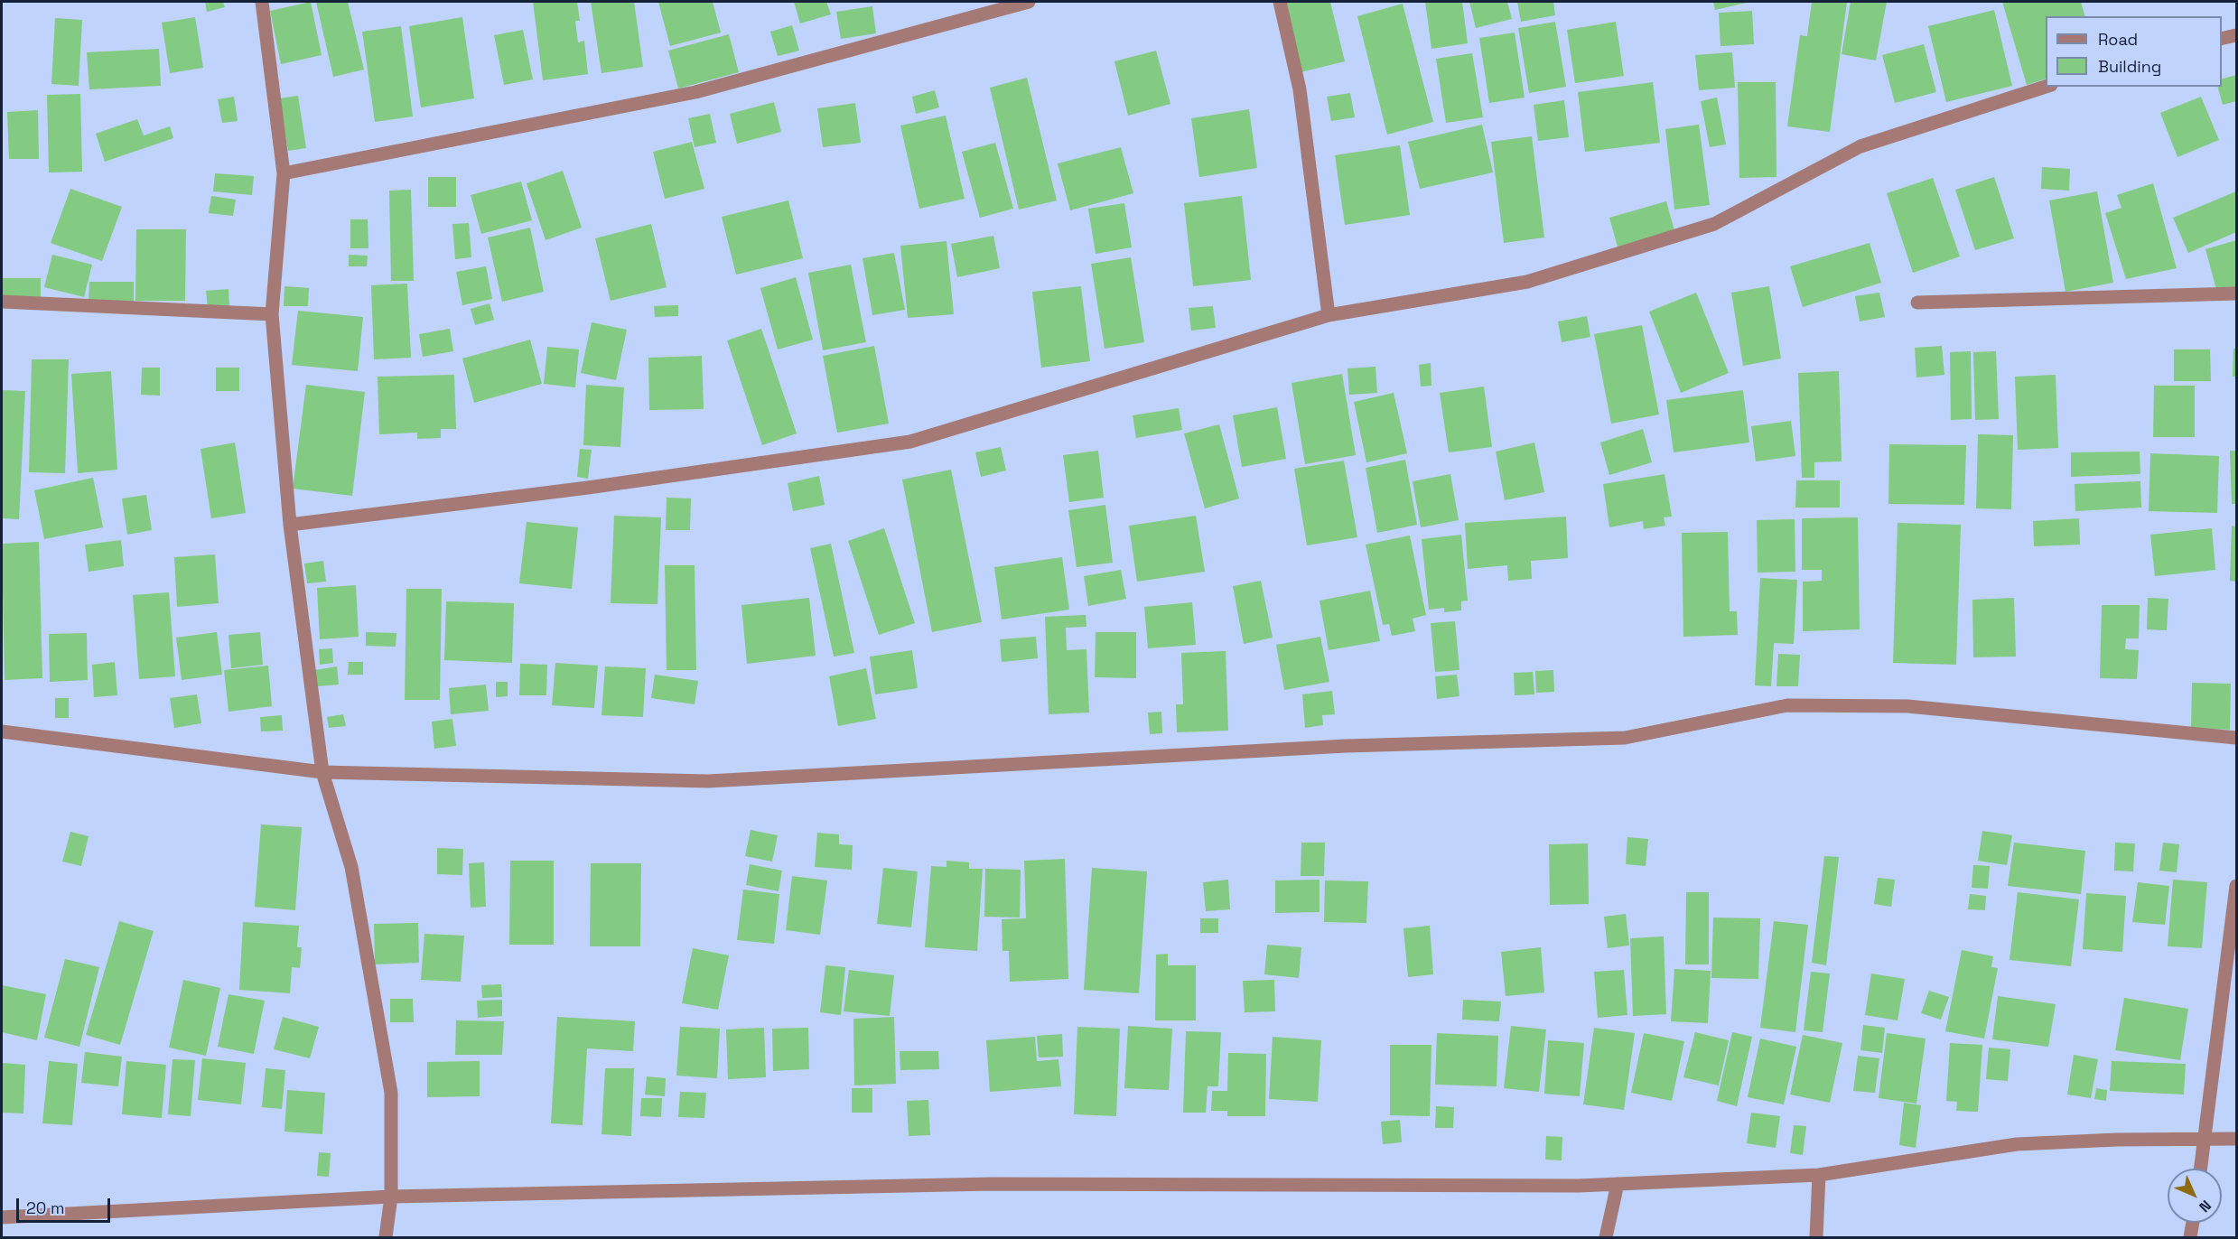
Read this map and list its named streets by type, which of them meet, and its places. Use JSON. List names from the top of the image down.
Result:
{
  "legend": ["Road", "Building"],
  "scale_bar": "20 m",
  "north": "bottom right"
}
